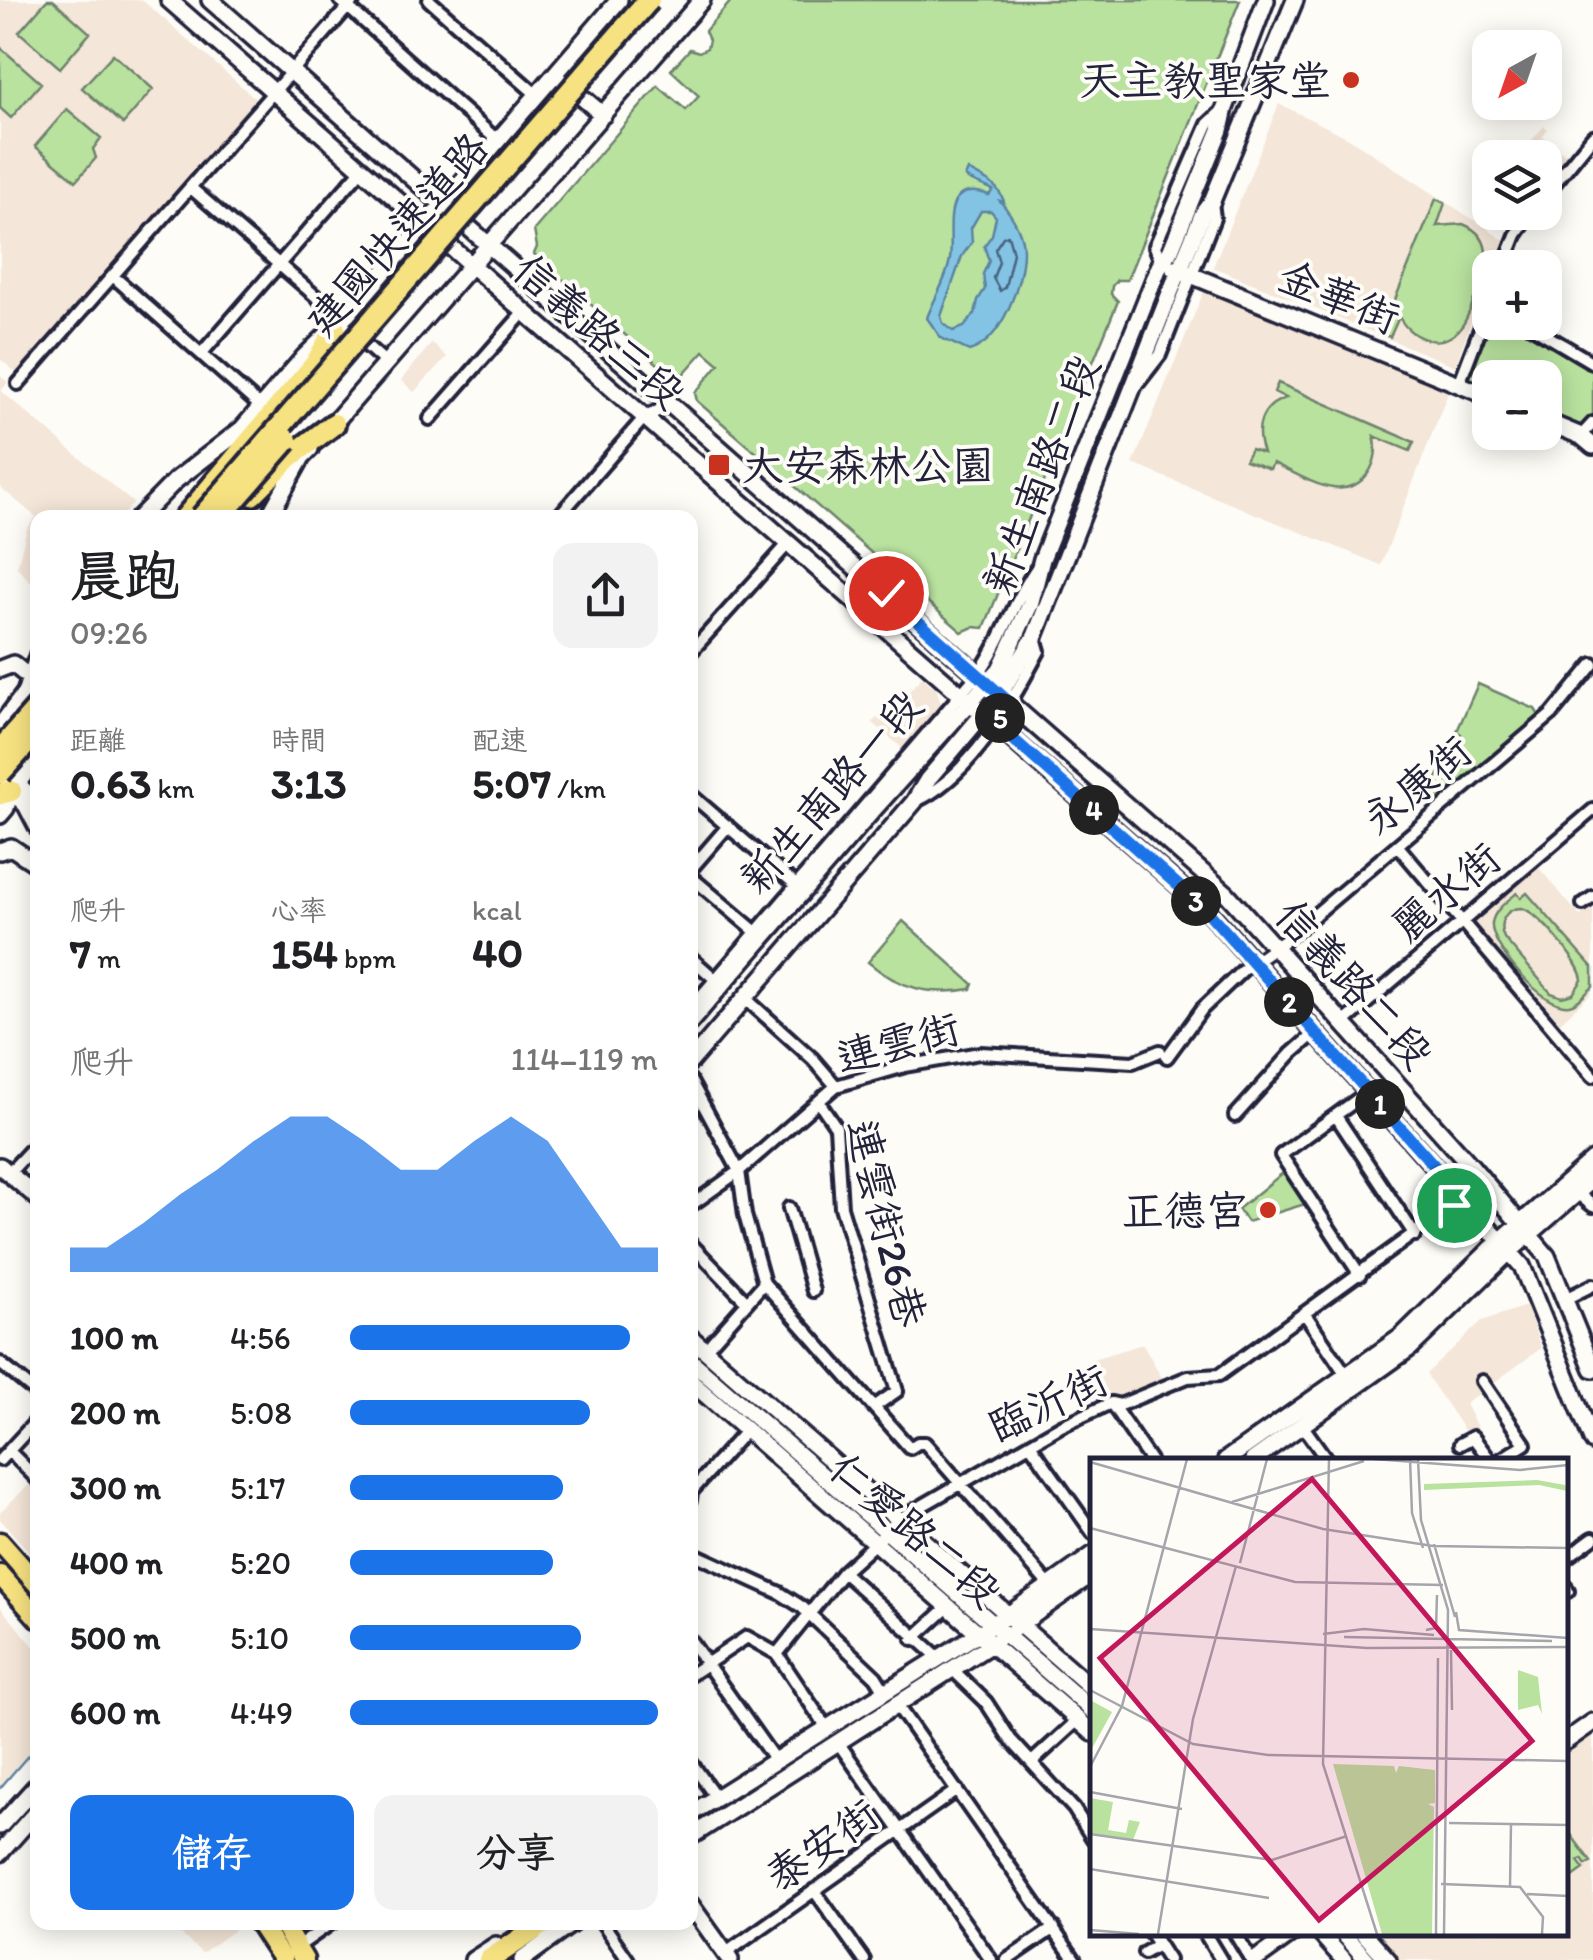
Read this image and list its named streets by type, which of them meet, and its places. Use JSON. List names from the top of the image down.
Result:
{
  "streets": {
    "highway": ["建國快速道路"],
    "main road": [
      "金華街",
      "信義路三段",
      "新生南路二段",
      "新生南路一段",
      "信義路二段",
      "仁愛路二段"
    ],
    "street": [
      "永康街",
      "麗水街",
      "連雲街",
      "連雲街26巷",
      "臨沂街",
      "泰安街"
    ]
  },
  "crossings": [
    ["金華街", "新生南路二段"],
    ["信義路三段", "新生南路二段"],
    ["信義路三段", "新生南路一段"],
    ["信義路三段", "信義路二段"],
    ["新生南路二段", "新生南路一段"],
    ["新生南路二段", "信義路二段"],
    ["永康街", "信義路二段"],
    ["永康街", "連雲街"],
    ["新生南路一段", "信義路二段"],
    ["麗水街", "信義路二段"],
    ["信義路二段", "連雲街"],
    ["信義路二段", "臨沂街"],
    ["連雲街", "連雲街26巷"],
    ["臨沂街", "仁愛路二段"]
  ],
  "places": {
    "other": ["天主教聖家堂", "正德宮"],
    "transit": ["大安森林公園"]
  },
  "north": "bottom left",
  "page": {
    "map_buttons": ["+", "−"],
    "heading": ["晨跑", "09:26"],
    "stats": [
      ["距離", "0.63 km"],
      ["時間", "3:13"],
      ["配速", "5:07 /km"],
      ["爬升", "7 m"],
      ["心率", "154 bpm"],
      ["kcal", "40"]
    ],
    "pins": [
      "5",
      "4",
      "3",
      "2",
      "1"
    ],
    "chart": ["爬升", "114–119 m"],
    "list": [
      {
        "name": "100 m",
        "note": "4:56"
      },
      {
        "name": "200 m",
        "note": "5:08"
      },
      {
        "name": "300 m",
        "note": "5:17"
      },
      {
        "name": "400 m",
        "note": "5:20"
      },
      {
        "name": "500 m",
        "note": "5:10"
      },
      {
        "name": "600 m",
        "note": "4:49"
      }
    ],
    "buttons": ["儲存", "分享"]
  }
}
